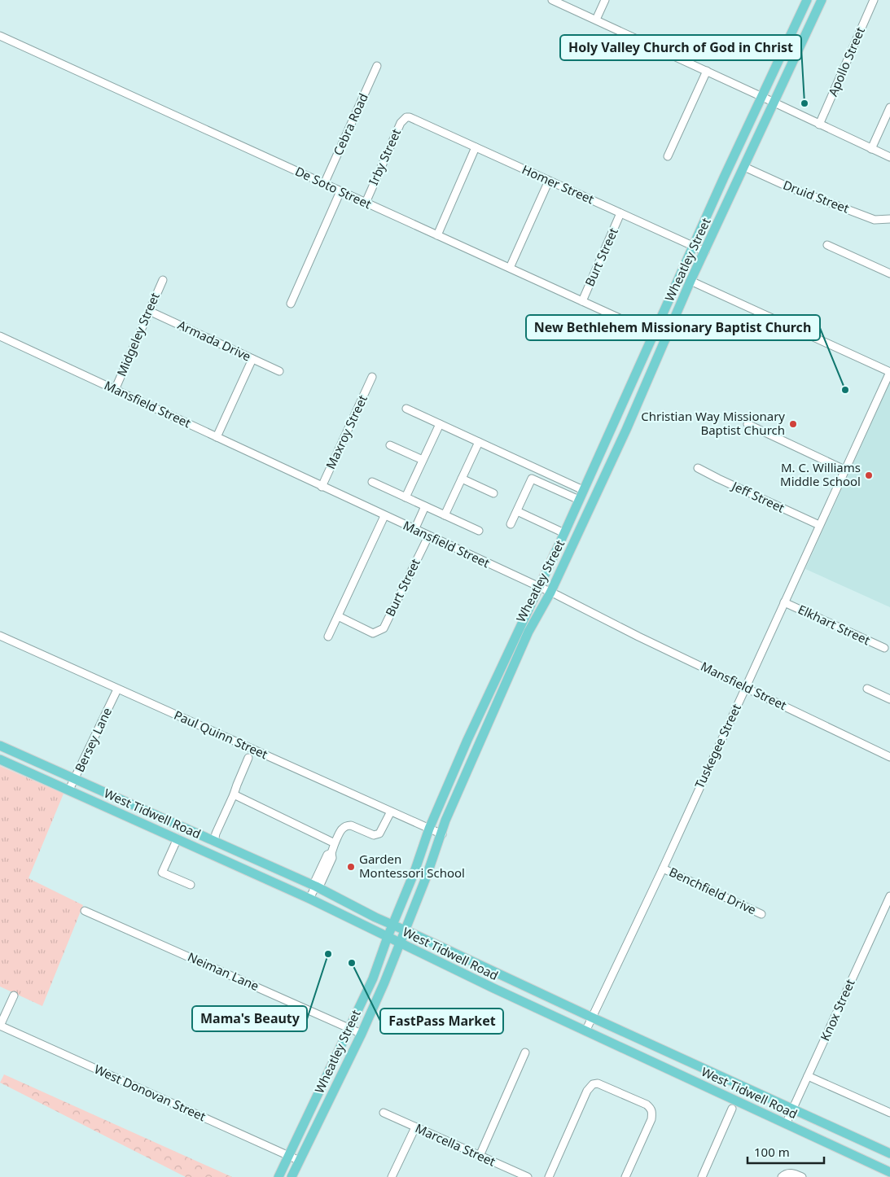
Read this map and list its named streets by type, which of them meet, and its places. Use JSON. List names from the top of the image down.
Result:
{
  "streets": {
    "main road": ["Wheatley Street", "West Tidwell Road"],
    "street": [
      "Apollo Street",
      "Cebra Road",
      "Irby Street",
      "Homer Street",
      "De Soto Street",
      "Druid Street",
      "Burt Street",
      "Midgeley Street",
      "Armada Drive",
      "Mansfield Street",
      "Maxroy Street",
      "Jeff Street",
      "Elkhart Street",
      "Paul Quinn Street",
      "Bersey Lane",
      "Tuskegee Street",
      "Benchfield Drive",
      "Neiman Lane",
      "Knox Street",
      "West Donovan Street",
      "Marcella Street"
    ]
  },
  "crossings": [
    ["Cebra Road", "De Soto Street"],
    ["Irby Street", "Homer Street"],
    ["Irby Street", "De Soto Street"],
    ["Homer Street", "Burt Street"],
    ["Homer Street", "Wheatley Street"],
    ["De Soto Street", "Burt Street"],
    ["De Soto Street", "Wheatley Street"],
    ["Druid Street", "Wheatley Street"],
    ["Burt Street", "Mansfield Street"],
    ["Wheatley Street", "Mansfield Street"],
    ["Wheatley Street", "Paul Quinn Street"],
    ["Wheatley Street", "West Tidwell Road"],
    ["Wheatley Street", "Neiman Lane"],
    ["Wheatley Street", "West Donovan Street"],
    ["Midgeley Street", "Armada Drive"],
    ["Midgeley Street", "Mansfield Street"],
    ["Mansfield Street", "Maxroy Street"],
    ["Mansfield Street", "Tuskegee Street"],
    ["Jeff Street", "Tuskegee Street"],
    ["Elkhart Street", "Tuskegee Street"],
    ["Paul Quinn Street", "Bersey Lane"],
    ["Bersey Lane", "West Tidwell Road"],
    ["Tuskegee Street", "West Tidwell Road"],
    ["Tuskegee Street", "Benchfield Drive"],
    ["West Tidwell Road", "Knox Street"]
  ],
  "places": [
    "Holy Valley Church of God in Christ",
    "New Bethlehem Missionary Baptist Church",
    "Christian Way Missionary Baptist Church",
    "M. C. Williams Middle School",
    "Garden Montessori School",
    "Mama's Beauty",
    "FastPass Market"
  ],
  "scale_bar": "100 m"
}
